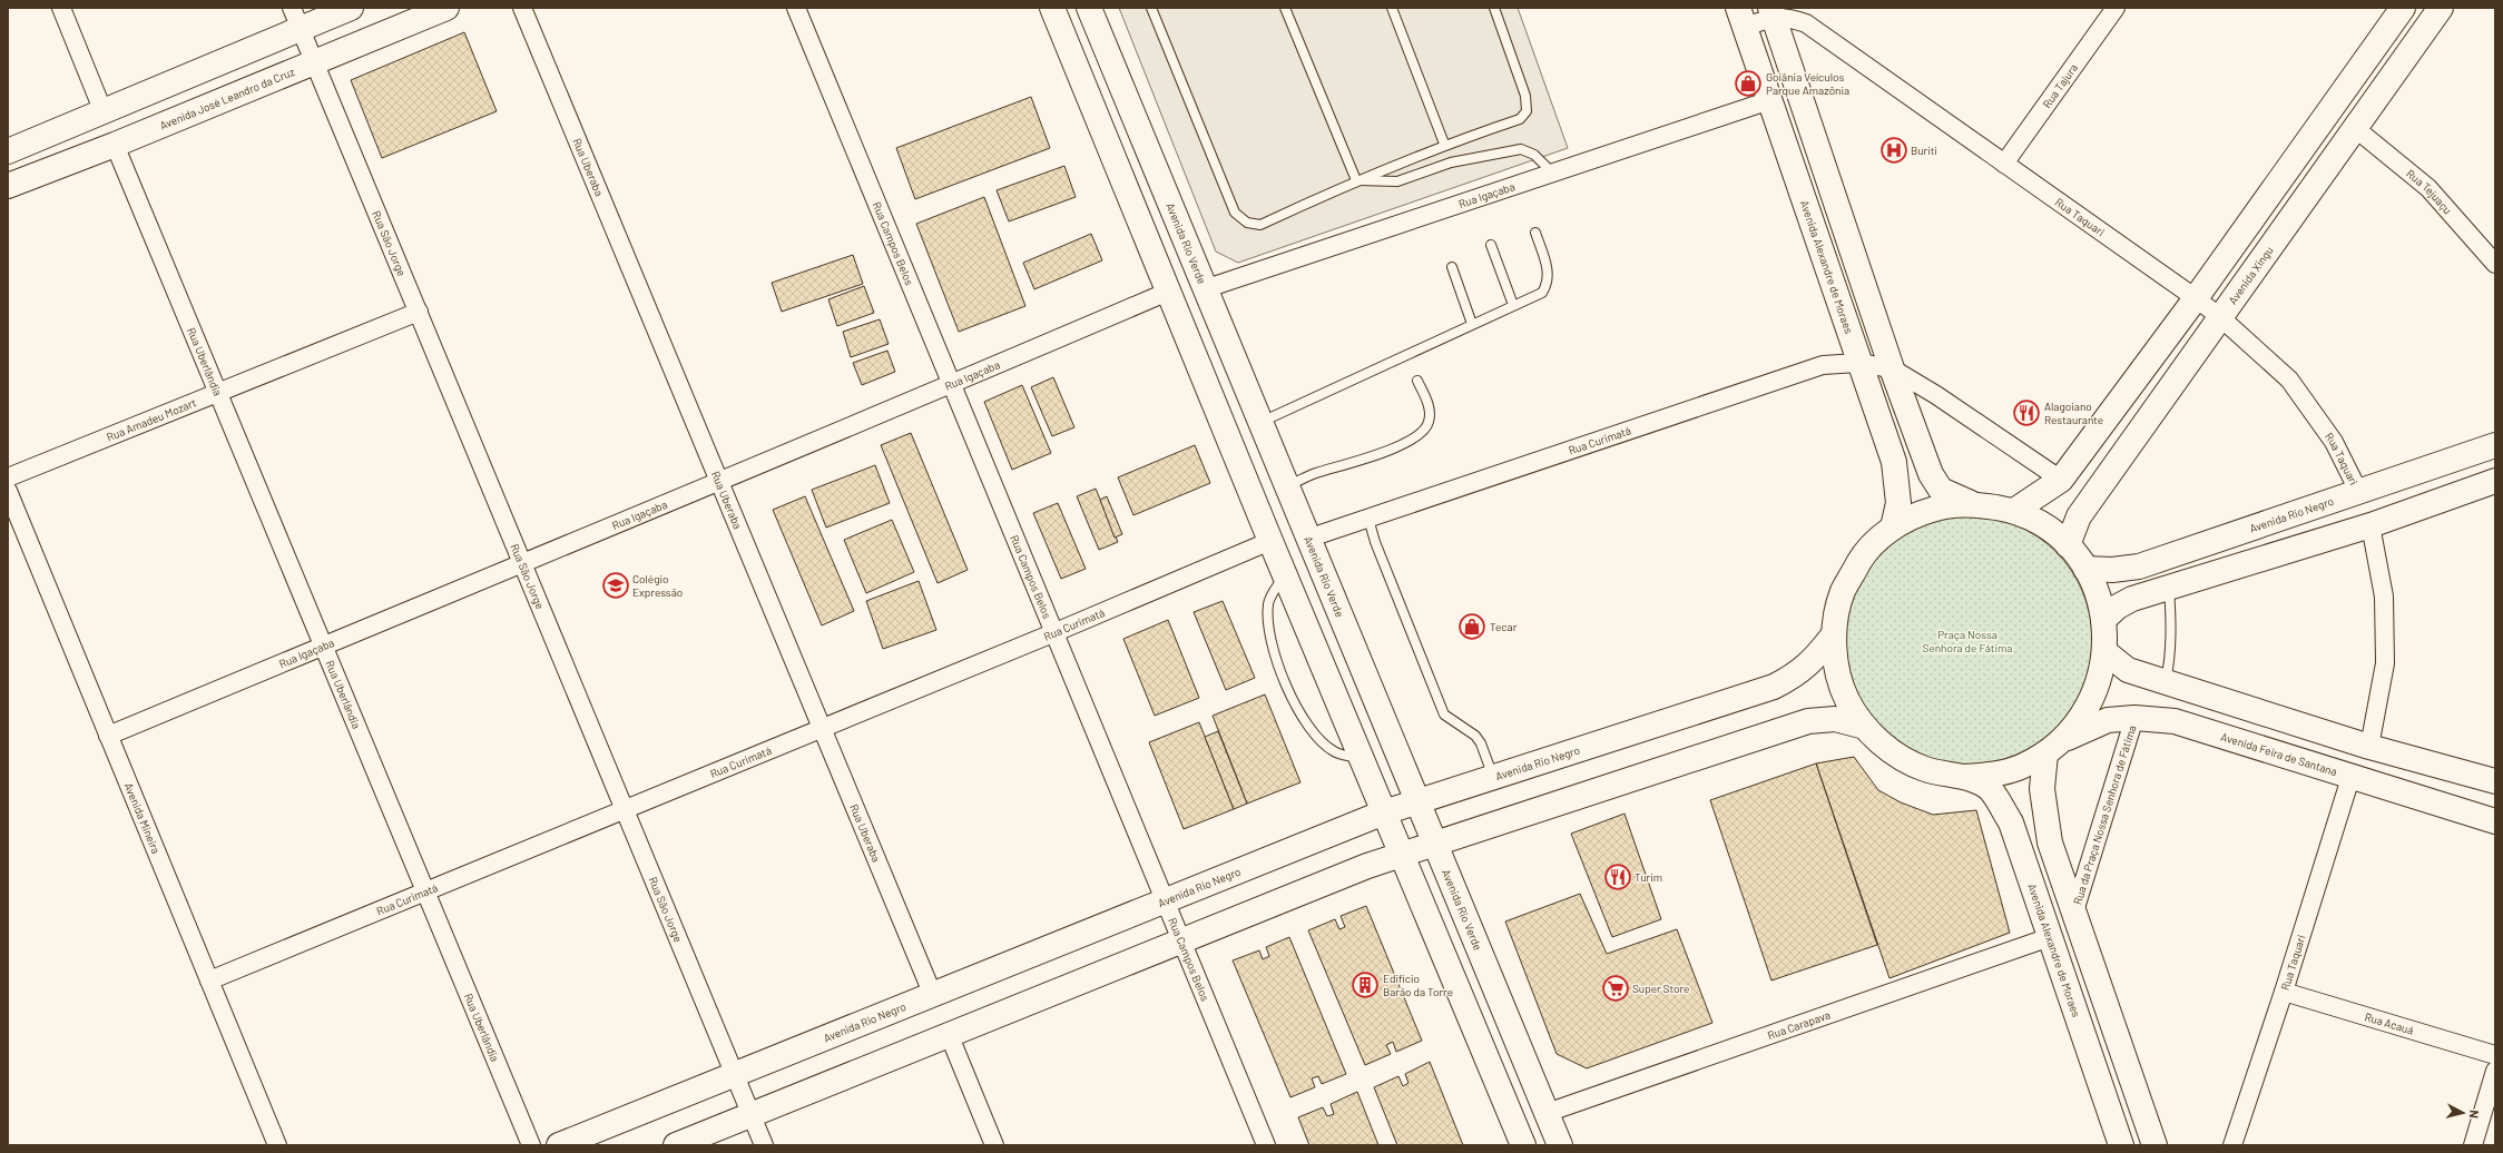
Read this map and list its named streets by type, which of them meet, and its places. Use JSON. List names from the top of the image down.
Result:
{
  "streets": {
    "main road": [
      "Avenida José Leandro da Cruz",
      "Avenida Rio Verde",
      "Avenida Alexandre de Moraes",
      "Avenida Xingu",
      "Avenida Rio Negro",
      "Avenida Feira de Santana"
    ],
    "street": [
      "Rua Tajura",
      "Rua Uberaba",
      "Rua Tejuaçu",
      "Rua Igaçaba",
      "Rua Taquari",
      "Rua São Jorge",
      "Rua Campos Belos",
      "Rua Uberlândia",
      "Rua Amadeu Mozart",
      "Rua Curimatá",
      "Rua da Praça Nossa Senhora de Fátima",
      "Avenida Mineira",
      "Rua Acauá",
      "Rua Carapava"
    ]
  },
  "crossings": [
    ["Rua Tajura", "Rua Taquari"],
    ["Avenida José Leandro da Cruz", "Rua São Jorge"],
    ["Avenida José Leandro da Cruz", "Rua Uberlândia"],
    ["Rua Uberaba", "Rua Igaçaba"],
    ["Rua Uberaba", "Rua Curimatá"],
    ["Rua Uberaba", "Avenida Rio Negro"],
    ["Rua Tejuaçu", "Avenida Xingu"],
    ["Rua Igaçaba", "Rua São Jorge"],
    ["Rua Igaçaba", "Rua Campos Belos"],
    ["Rua Igaçaba", "Avenida Rio Verde"],
    ["Rua Igaçaba", "Avenida Alexandre de Moraes"],
    ["Rua Igaçaba", "Rua Uberlândia"],
    ["Rua Igaçaba", "Avenida Mineira"],
    ["Rua Taquari", "Avenida Alexandre de Moraes"],
    ["Rua Taquari", "Avenida Xingu"],
    ["Rua Taquari", "Avenida Rio Negro"],
    ["Rua Taquari", "Avenida Feira de Santana"],
    ["Rua Taquari", "Rua Acauá"],
    ["Rua São Jorge", "Rua Amadeu Mozart"],
    ["Rua São Jorge", "Rua Curimatá"],
    ["Rua São Jorge", "Avenida Rio Negro"],
    ["Rua Campos Belos", "Rua Curimatá"],
    ["Rua Campos Belos", "Avenida Rio Negro"],
    ["Avenida Rio Verde", "Rua Curimatá"],
    ["Avenida Rio Verde", "Avenida Rio Negro"],
    ["Avenida Rio Verde", "Rua Carapava"],
    ["Avenida Alexandre de Moraes", "Rua Curimatá"],
    ["Avenida Alexandre de Moraes", "Avenida Feira de Santana"],
    ["Avenida Alexandre de Moraes", "Rua Carapava"],
    ["Rua Uberlândia", "Rua Amadeu Mozart"],
    ["Rua Uberlândia", "Rua Curimatá"],
    ["Rua Curimatá", "Avenida Mineira"],
    ["Avenida Feira de Santana", "Rua da Praça Nossa Senhora de Fátima"]
  ],
  "parks": ["Praça Nossa Senhora de Fátima"],
  "places": {
    "shop": ["Goiânia Veículos Parque Amazônia", "Tecar"],
    "hospital": ["Buriti"],
    "restaurant": ["Alagoiano Restaurante", "Turim"],
    "school or university": ["Colégio Expressão"],
    "building": ["Edifício Barão da Torre"],
    "supermarket": ["Super Store"]
  },
  "north": "right"
}
